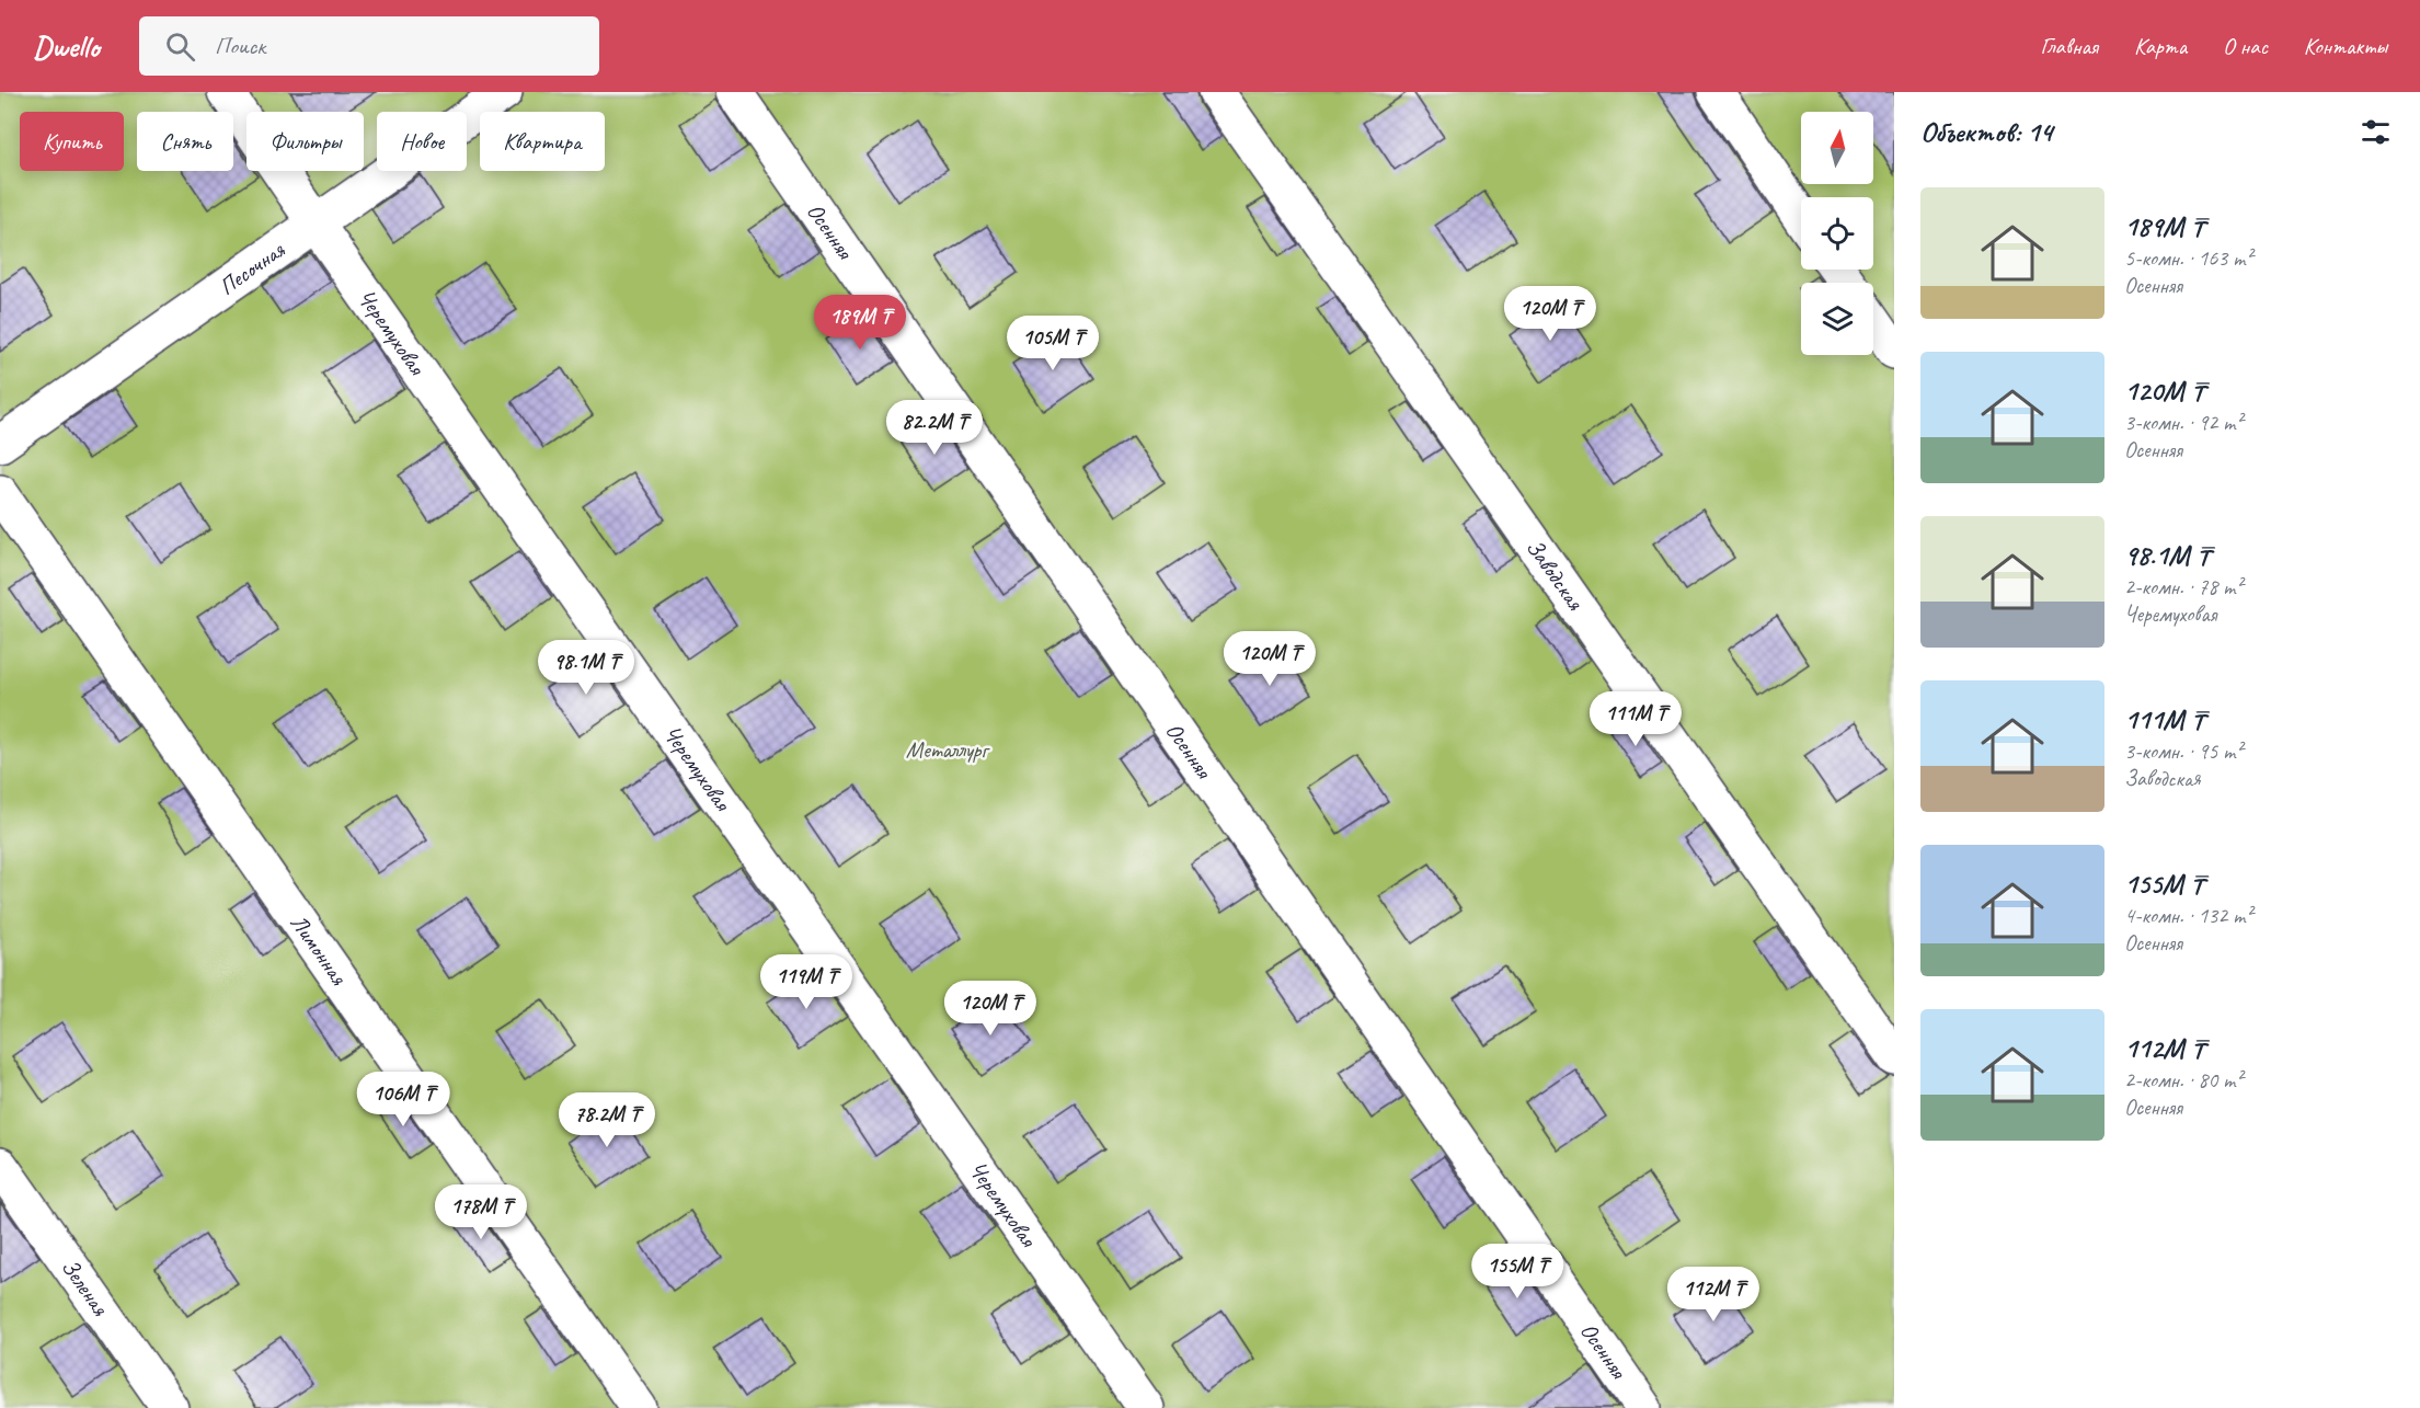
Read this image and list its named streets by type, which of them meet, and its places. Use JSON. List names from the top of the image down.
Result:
{
  "streets": {
    "street": [
      "Осенняя",
      "Песочная",
      "Черемуховая",
      "Заводская",
      "Лимонная",
      "Зеленая"
    ]
  },
  "crossings": [
    ["Песочная", "Черемуховая"]
  ],
  "parks": ["Металлург"],
  "north": "top",
  "page": {
    "header": "Dwello",
    "search": "Поиск",
    "nav": [
      "Главная",
      "Карта",
      "О нас",
      "Контакты"
    ],
    "heading": "Объектов: 14",
    "chip": [
      "Купить",
      "Снять",
      "Фильтры",
      "Новое",
      "Квартира"
    ],
    "list": [
      {
        "name": "189M ₸",
        "note": "5-комн. · 163 m² · Осенняя"
      },
      {
        "name": "120M ₸",
        "note": "3-комн. · 92 m² · Осенняя"
      },
      {
        "name": "98.1M ₸",
        "note": "2-комн. · 78 m² · Черемуховая"
      },
      {
        "name": "111M ₸",
        "note": "3-комн. · 95 m² · Заводская"
      },
      {
        "name": "155M ₸",
        "note": "4-комн. · 132 m² · Осенняя"
      },
      {
        "name": "112M ₸",
        "note": "2-комн. · 80 m² · Осенняя"
      }
    ],
    "price": [
      "120M ₸",
      "189M ₸",
      "105M ₸",
      "82.2M ₸",
      "120M ₸",
      "98.1M ₸",
      "111M ₸",
      "119M ₸",
      "120M ₸",
      "106M ₸",
      "78.2M ₸",
      "178M ₸",
      "155M ₸",
      "112M ₸"
    ]
  }
}
